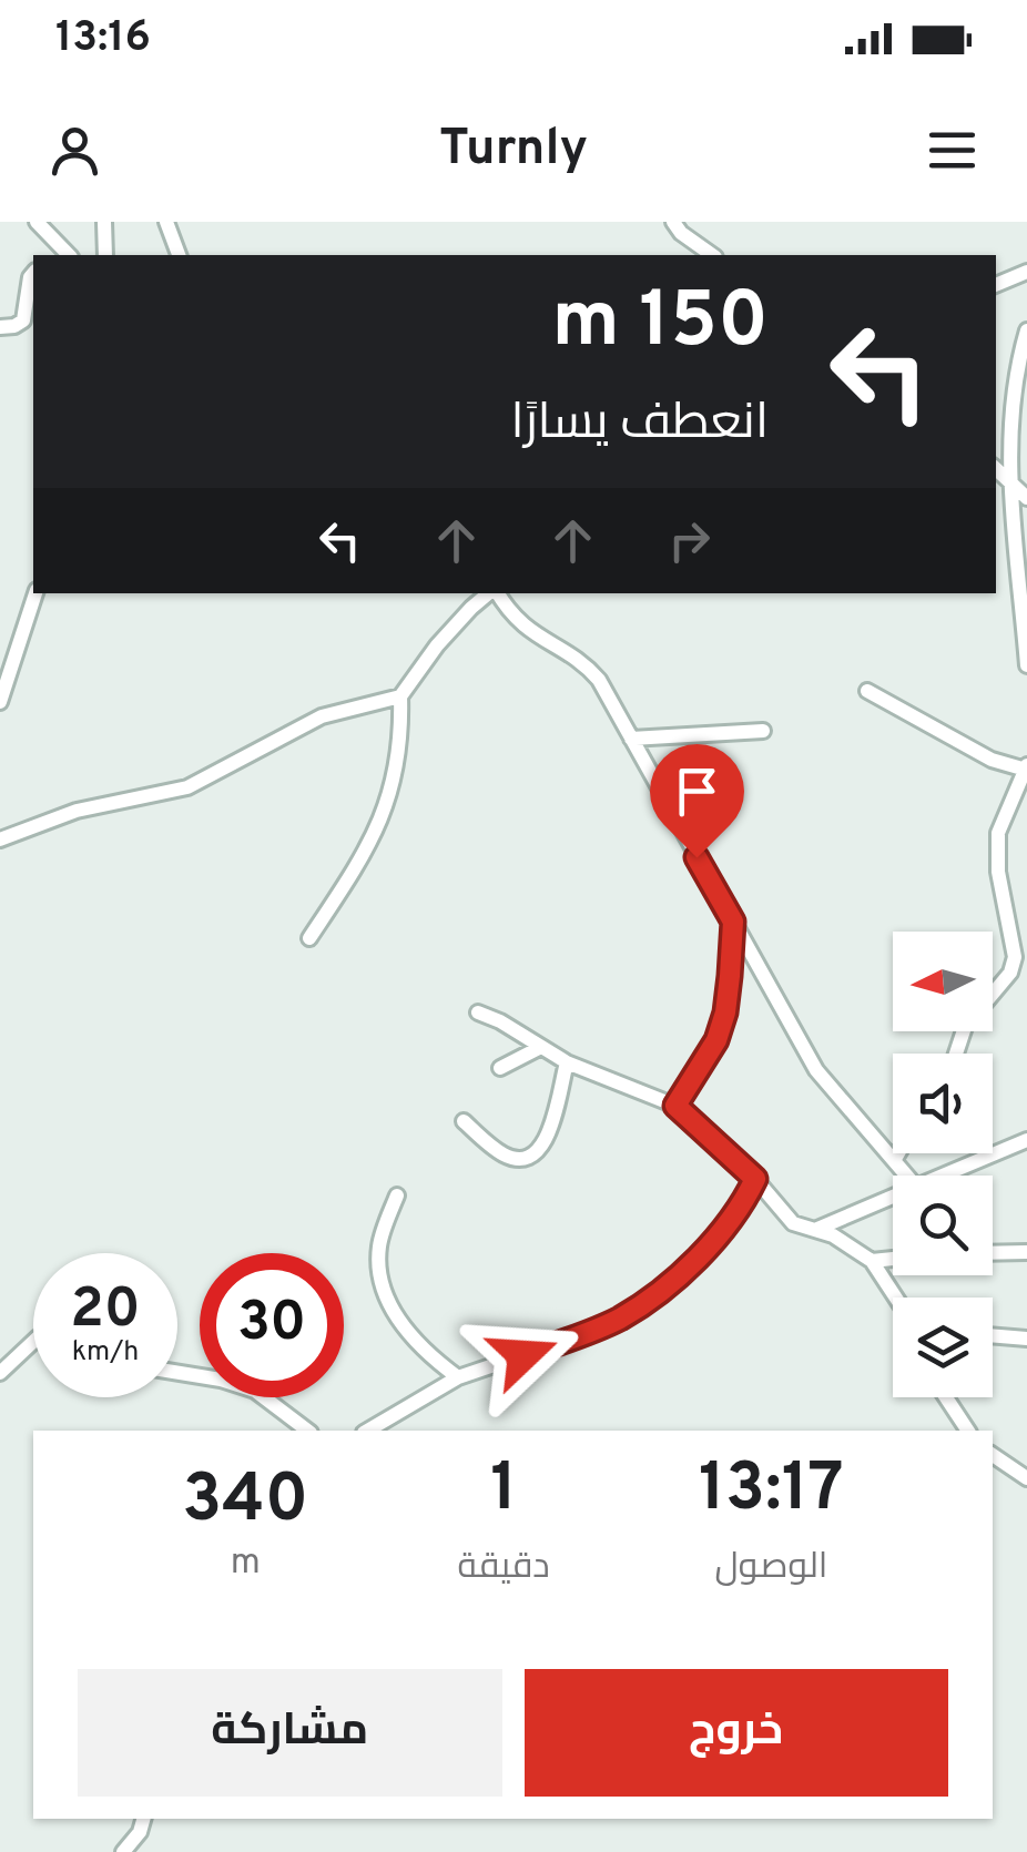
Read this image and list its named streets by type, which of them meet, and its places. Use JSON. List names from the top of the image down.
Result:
{
  "north": "left",
  "page": {
    "status": "13:16",
    "header": "Turnly",
    "turn": ["150 m", "انعطف يسارًا"],
    "speed": "20 km/h",
    "limit": "30",
    "eta": [
      "13:17",
      "الوصول",
      "1",
      "دقيقة",
      "340",
      "m"
    ],
    "buttons": ["خروج", "مشاركة"]
  }
}
